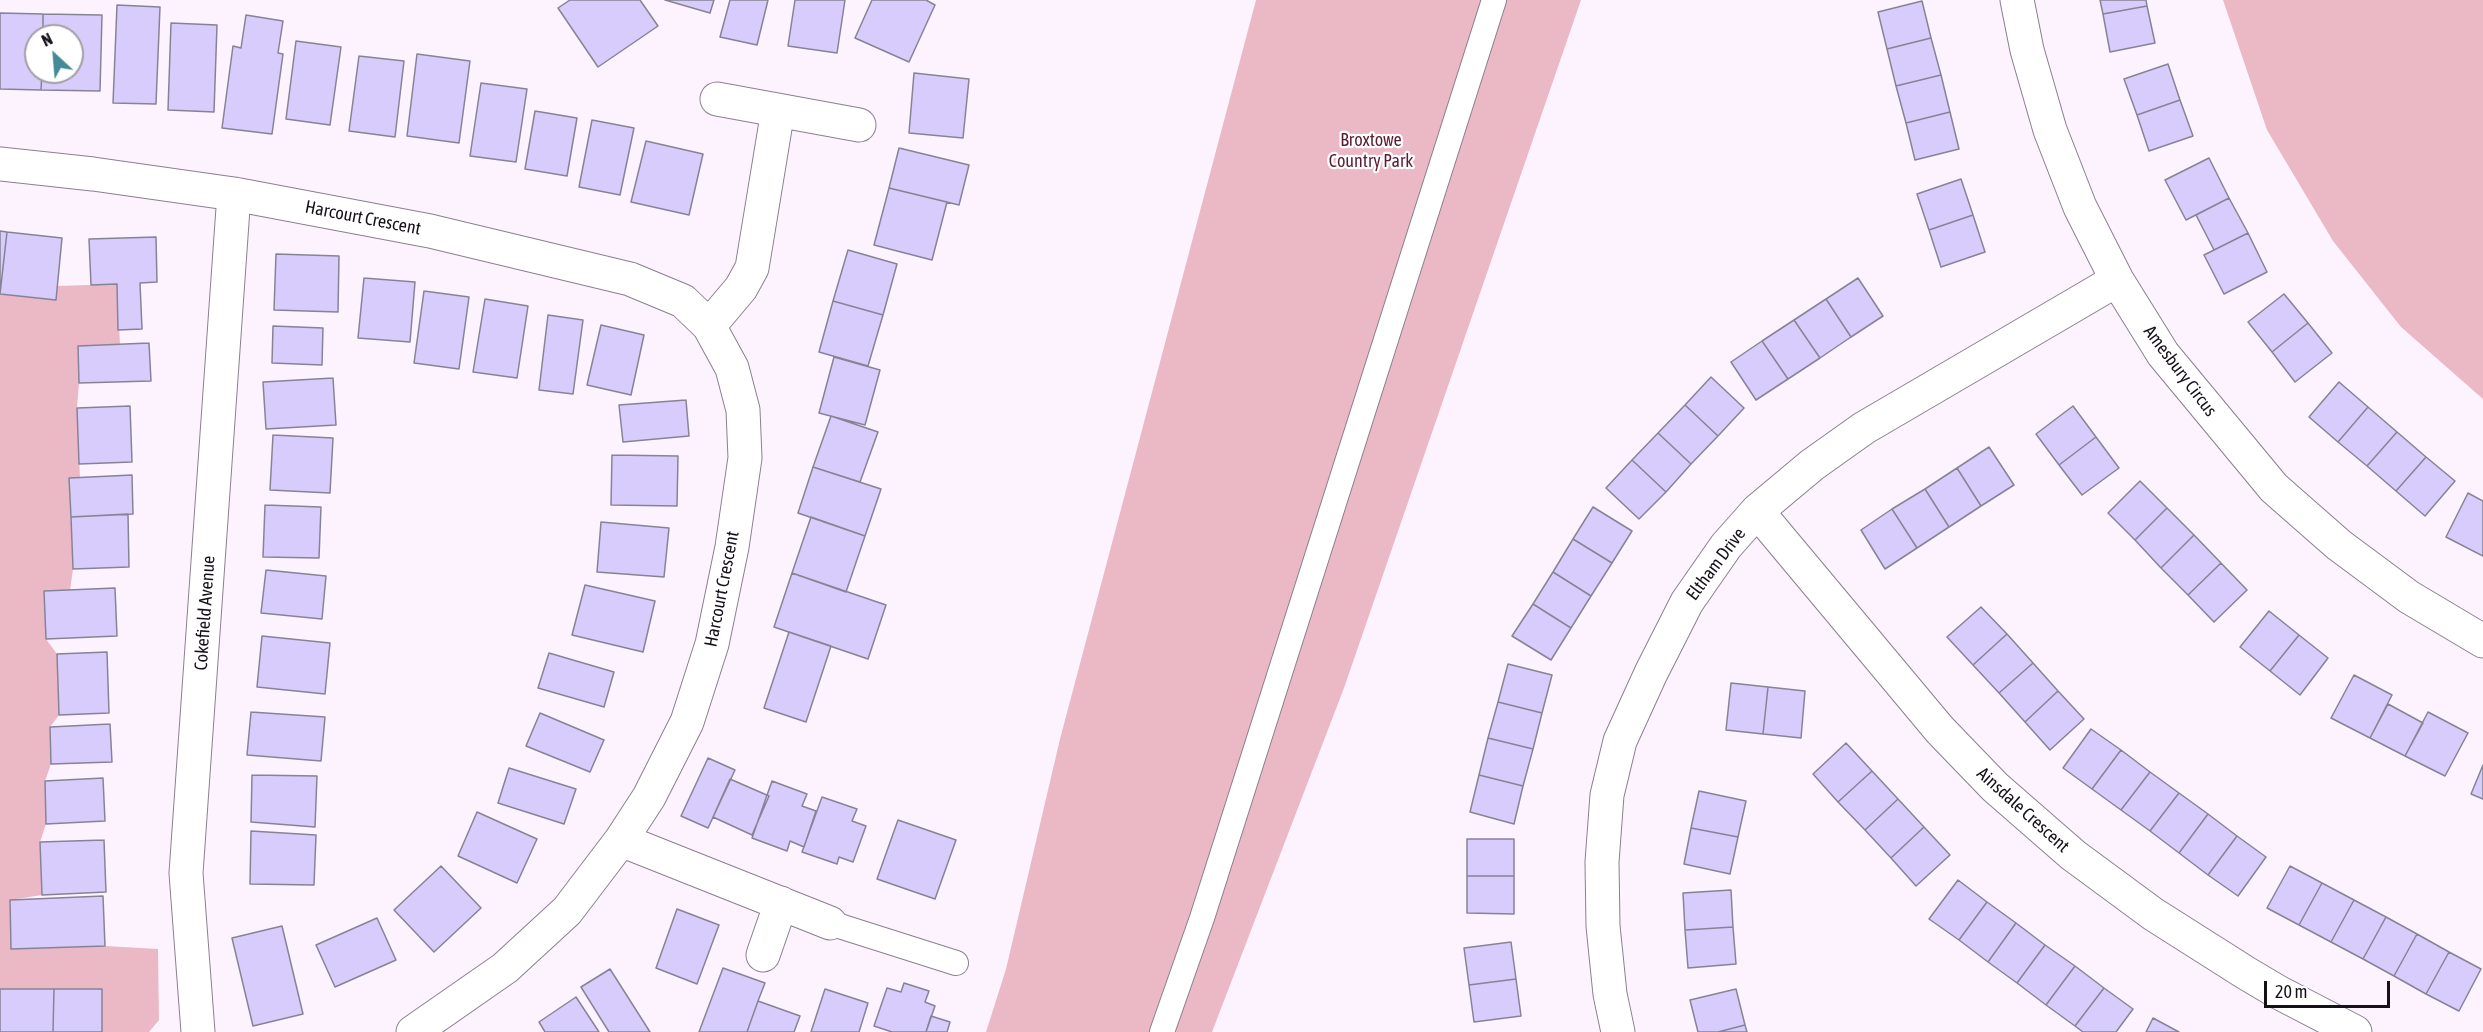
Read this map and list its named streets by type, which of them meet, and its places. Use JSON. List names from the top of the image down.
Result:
{
  "streets": {
    "street": [
      "Harcourt Crescent",
      "Amesbury Circus",
      "Eltham Drive",
      "Cokefield Avenue",
      "Ainsdale Crescent"
    ]
  },
  "crossings": [
    ["Harcourt Crescent", "Cokefield Avenue"],
    ["Amesbury Circus", "Eltham Drive"],
    ["Eltham Drive", "Ainsdale Crescent"]
  ],
  "parks": ["Broxtowe Country Park"],
  "scale_bar": "20 m",
  "north": "top left"
}
